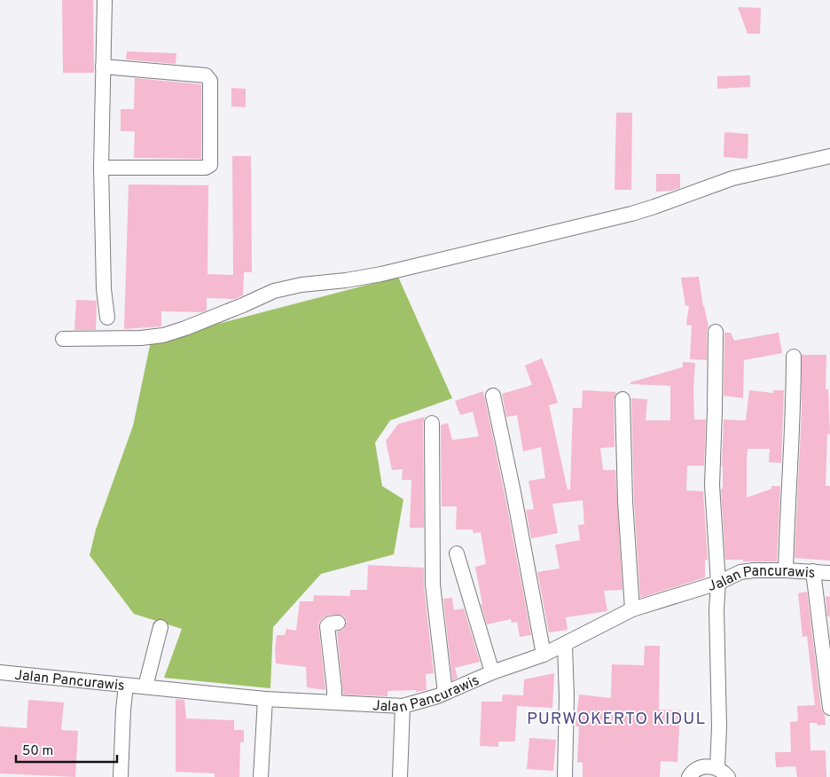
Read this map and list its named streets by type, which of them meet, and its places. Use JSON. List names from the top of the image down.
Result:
{
  "streets": {
    "street": ["Jalan Pancurawis"]
  },
  "districts": ["PURWOKERTO KIDUL"],
  "scale_bar": "50 m"
}
